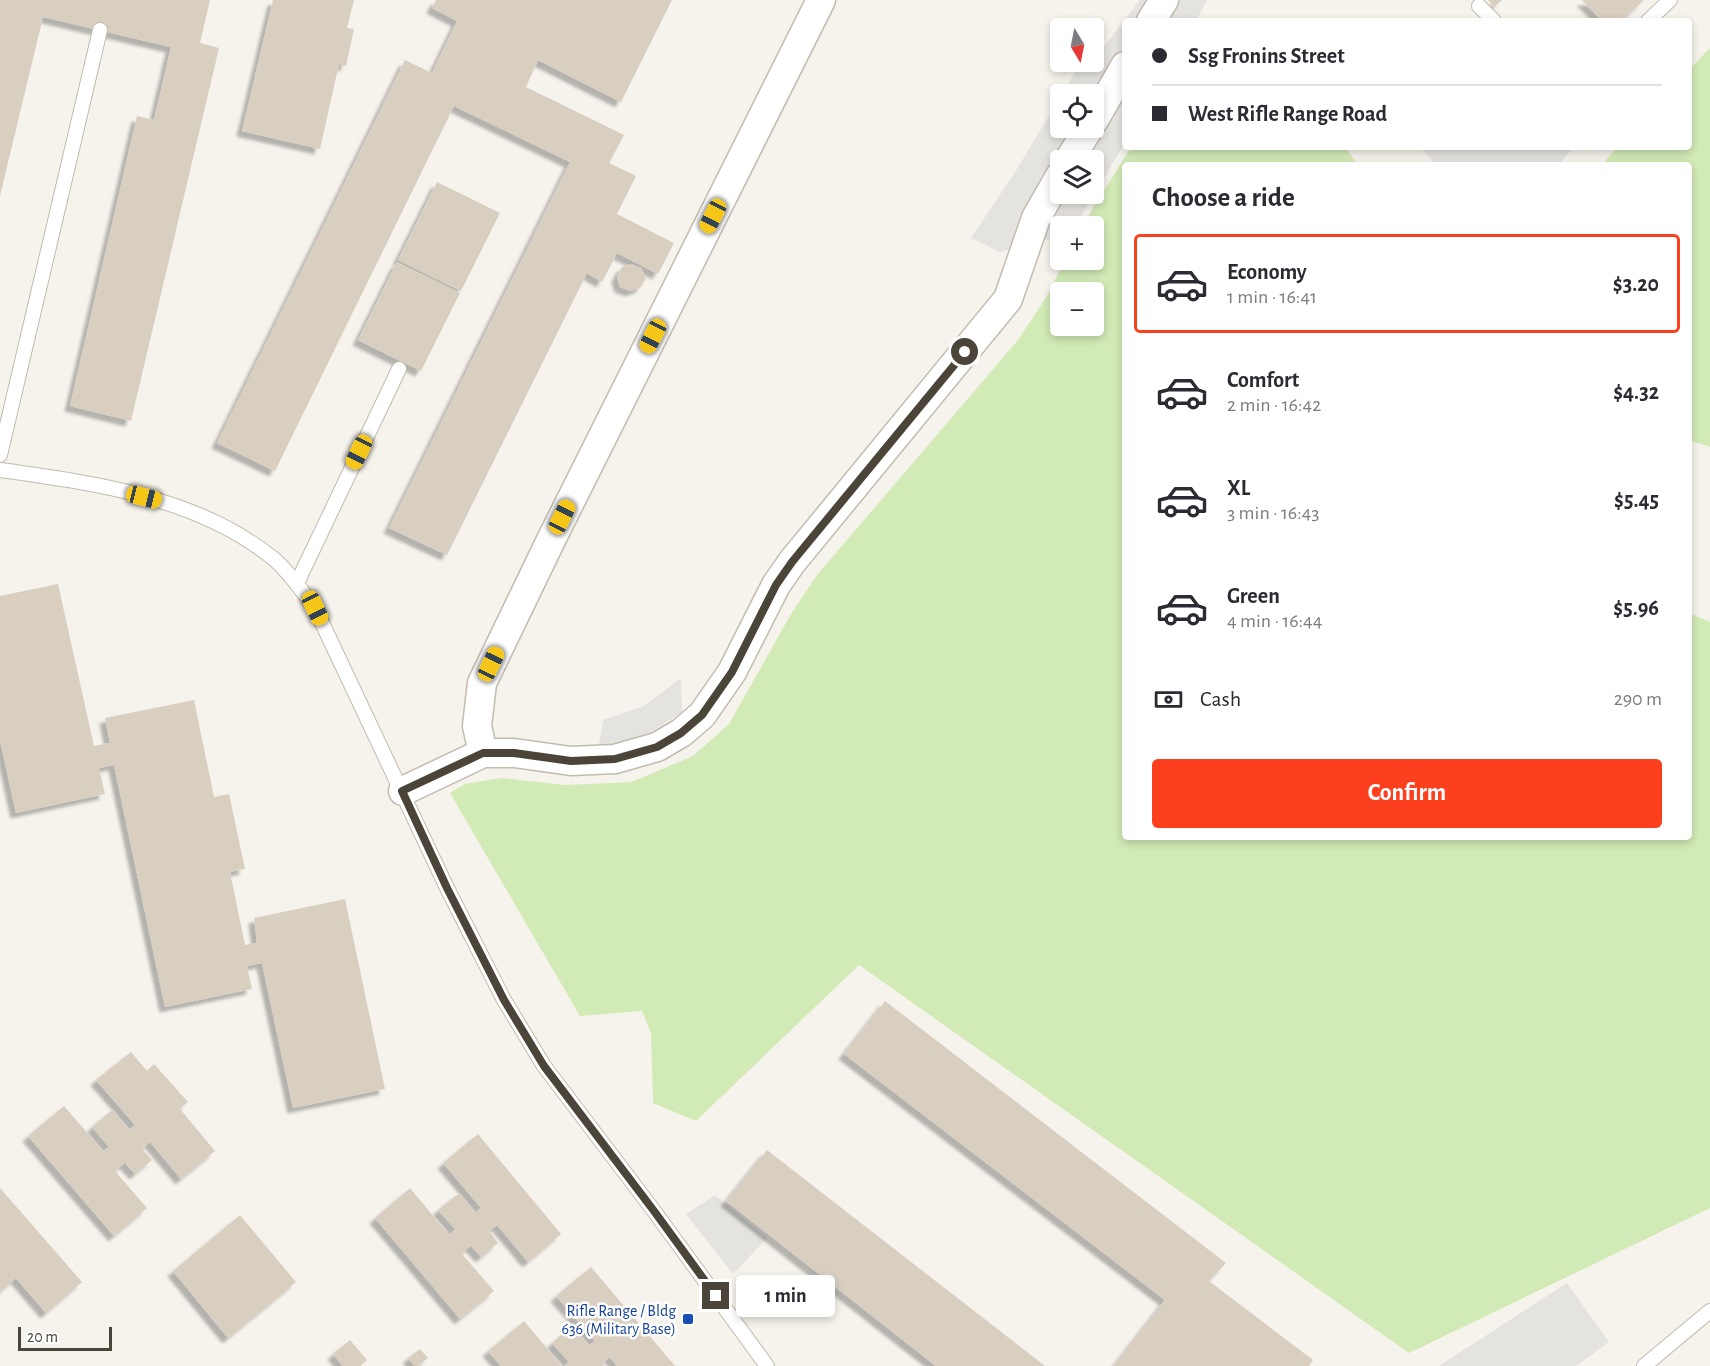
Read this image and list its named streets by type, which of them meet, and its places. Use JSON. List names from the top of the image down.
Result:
{
  "places": {
    "transit": ["Rifle Range / Bldg 636 (Military Base)"]
  },
  "scale_bar": "20 m",
  "north": "bottom",
  "page": {
    "map_buttons": ["+", "−"],
    "banner": ["Ssg Fronins Street", "West Rifle Range Road"],
    "heading": "Choose a ride",
    "list": [
      {
        "name": "Economy",
        "note": "1 min · 16:41",
        "value": "$3.20"
      },
      {
        "name": "Comfort",
        "note": "2 min · 16:42",
        "value": "$4.32"
      },
      {
        "name": "XL",
        "note": "3 min · 16:43",
        "value": "$5.45"
      },
      {
        "name": "Green",
        "note": "4 min · 16:44",
        "value": "$5.96"
      }
    ],
    "pay": ["Cash", "290 m"],
    "buttons": "Confirm",
    "bubble": "1 min",
    "scale": "20 m"
  }
}
